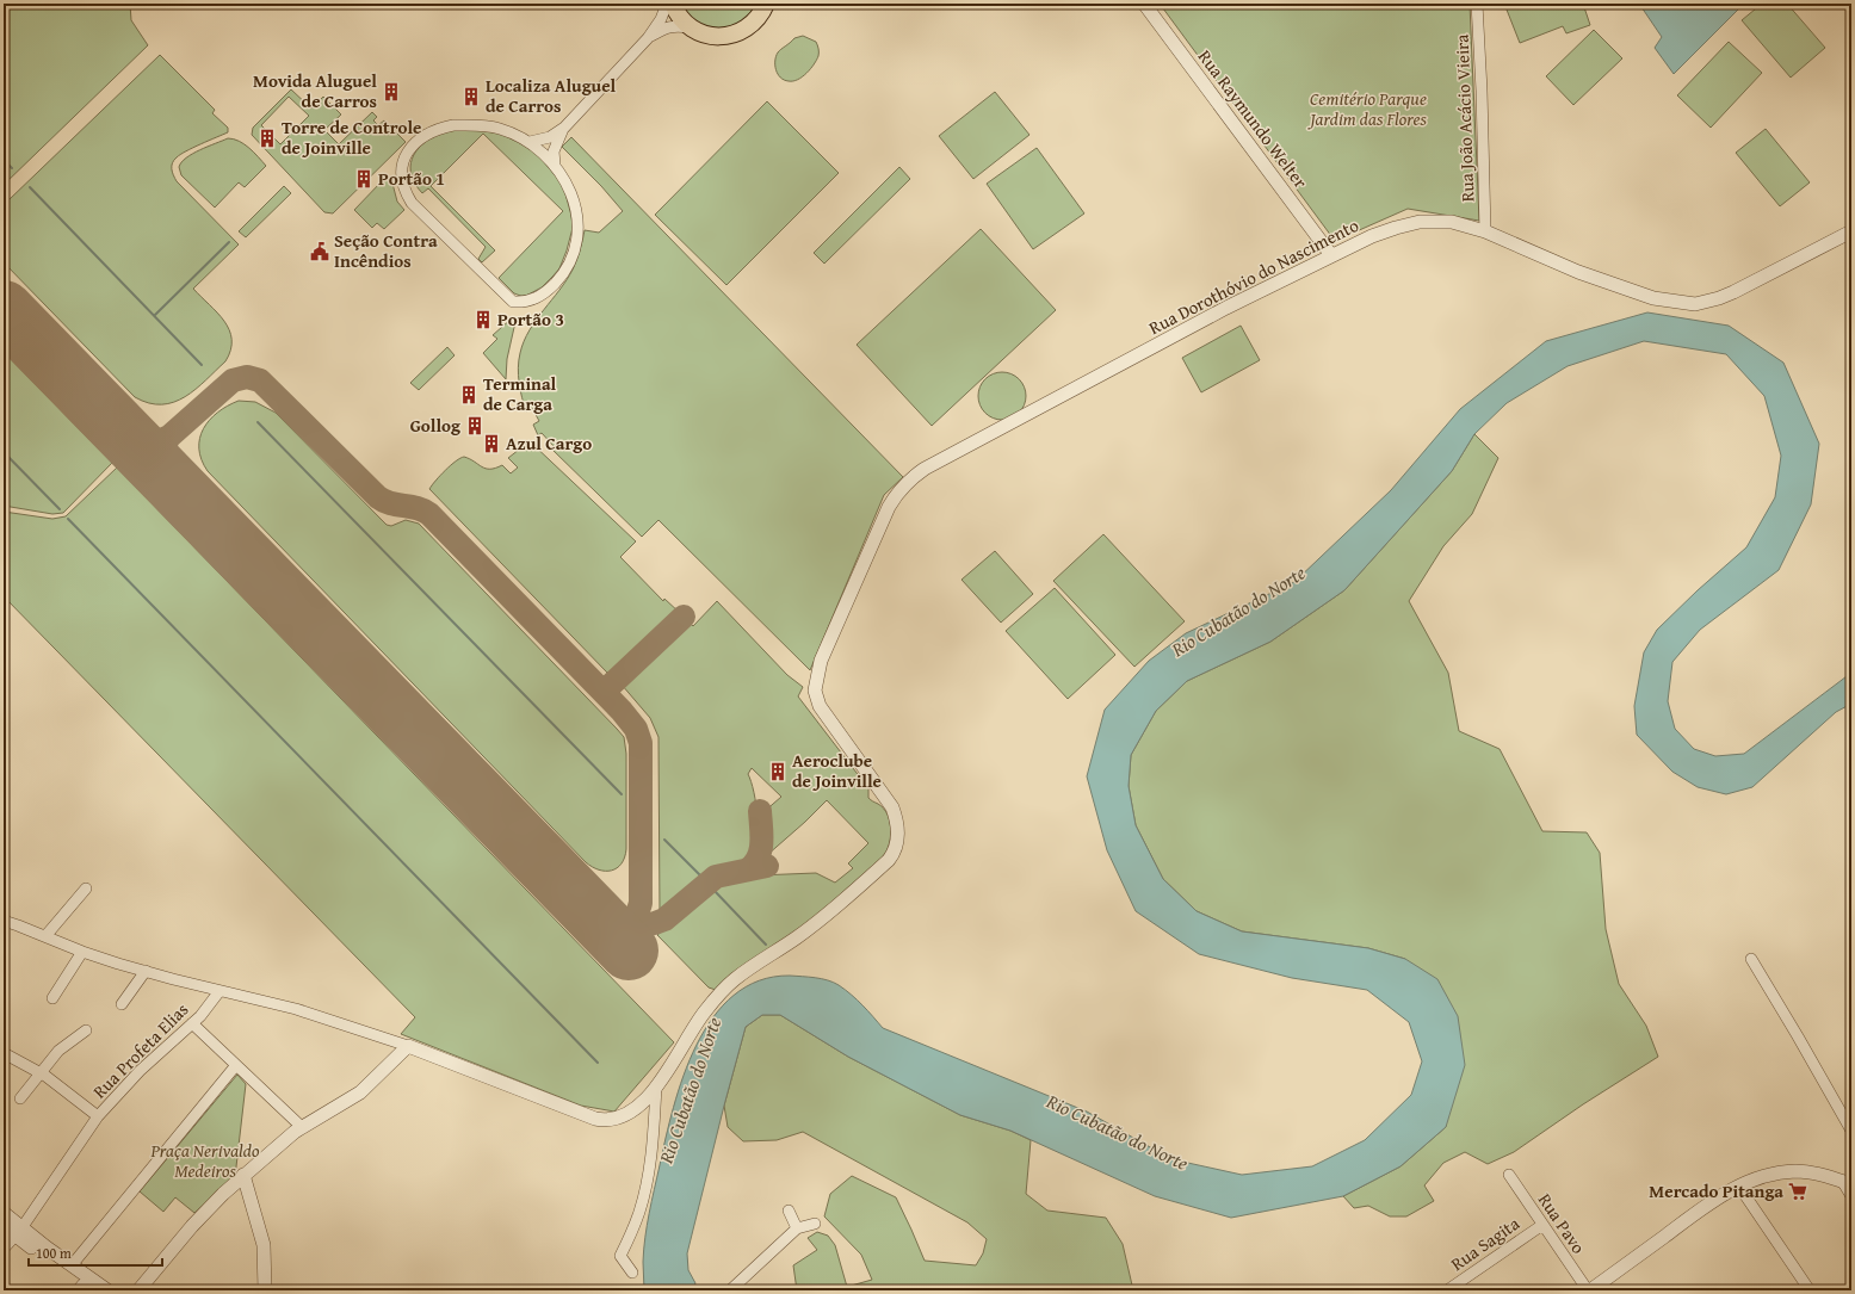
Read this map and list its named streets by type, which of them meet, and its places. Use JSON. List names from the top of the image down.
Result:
{
  "streets": {
    "street": [
      "Rua João Acácio Vieira",
      "Rua Raymundo Welter",
      "Rua Dorothóvio do Nascimento",
      "Rua Profeta Elias",
      "Rua Pavo",
      "Rua Sagita"
    ]
  },
  "crossings": [
    ["Rua João Acácio Vieira", "Rua Dorothóvio do Nascimento"],
    ["Rua Raymundo Welter", "Rua Dorothóvio do Nascimento"],
    ["Rua Pavo", "Rua Sagita"]
  ],
  "water": ["Rio Cubatão do Norte"],
  "parks": ["Cemitério Parque Jardim das Flores", "Praça Nerivaldo Medeiros"],
  "places": {
    "building": [
      "Movida Aluguel de Carros",
      "Localiza Aluguel de Carros",
      "Torre de Controle de Joinville",
      "Portão 1",
      "Portão 3",
      "Terminal de Carga",
      "Gollog",
      "Azul Cargo",
      "Aeroclube de Joinville"
    ],
    "public building": ["Seção Contra Incêndios"],
    "supermarket": ["Mercado Pitanga"]
  },
  "scale_bar": "100 m"
}
